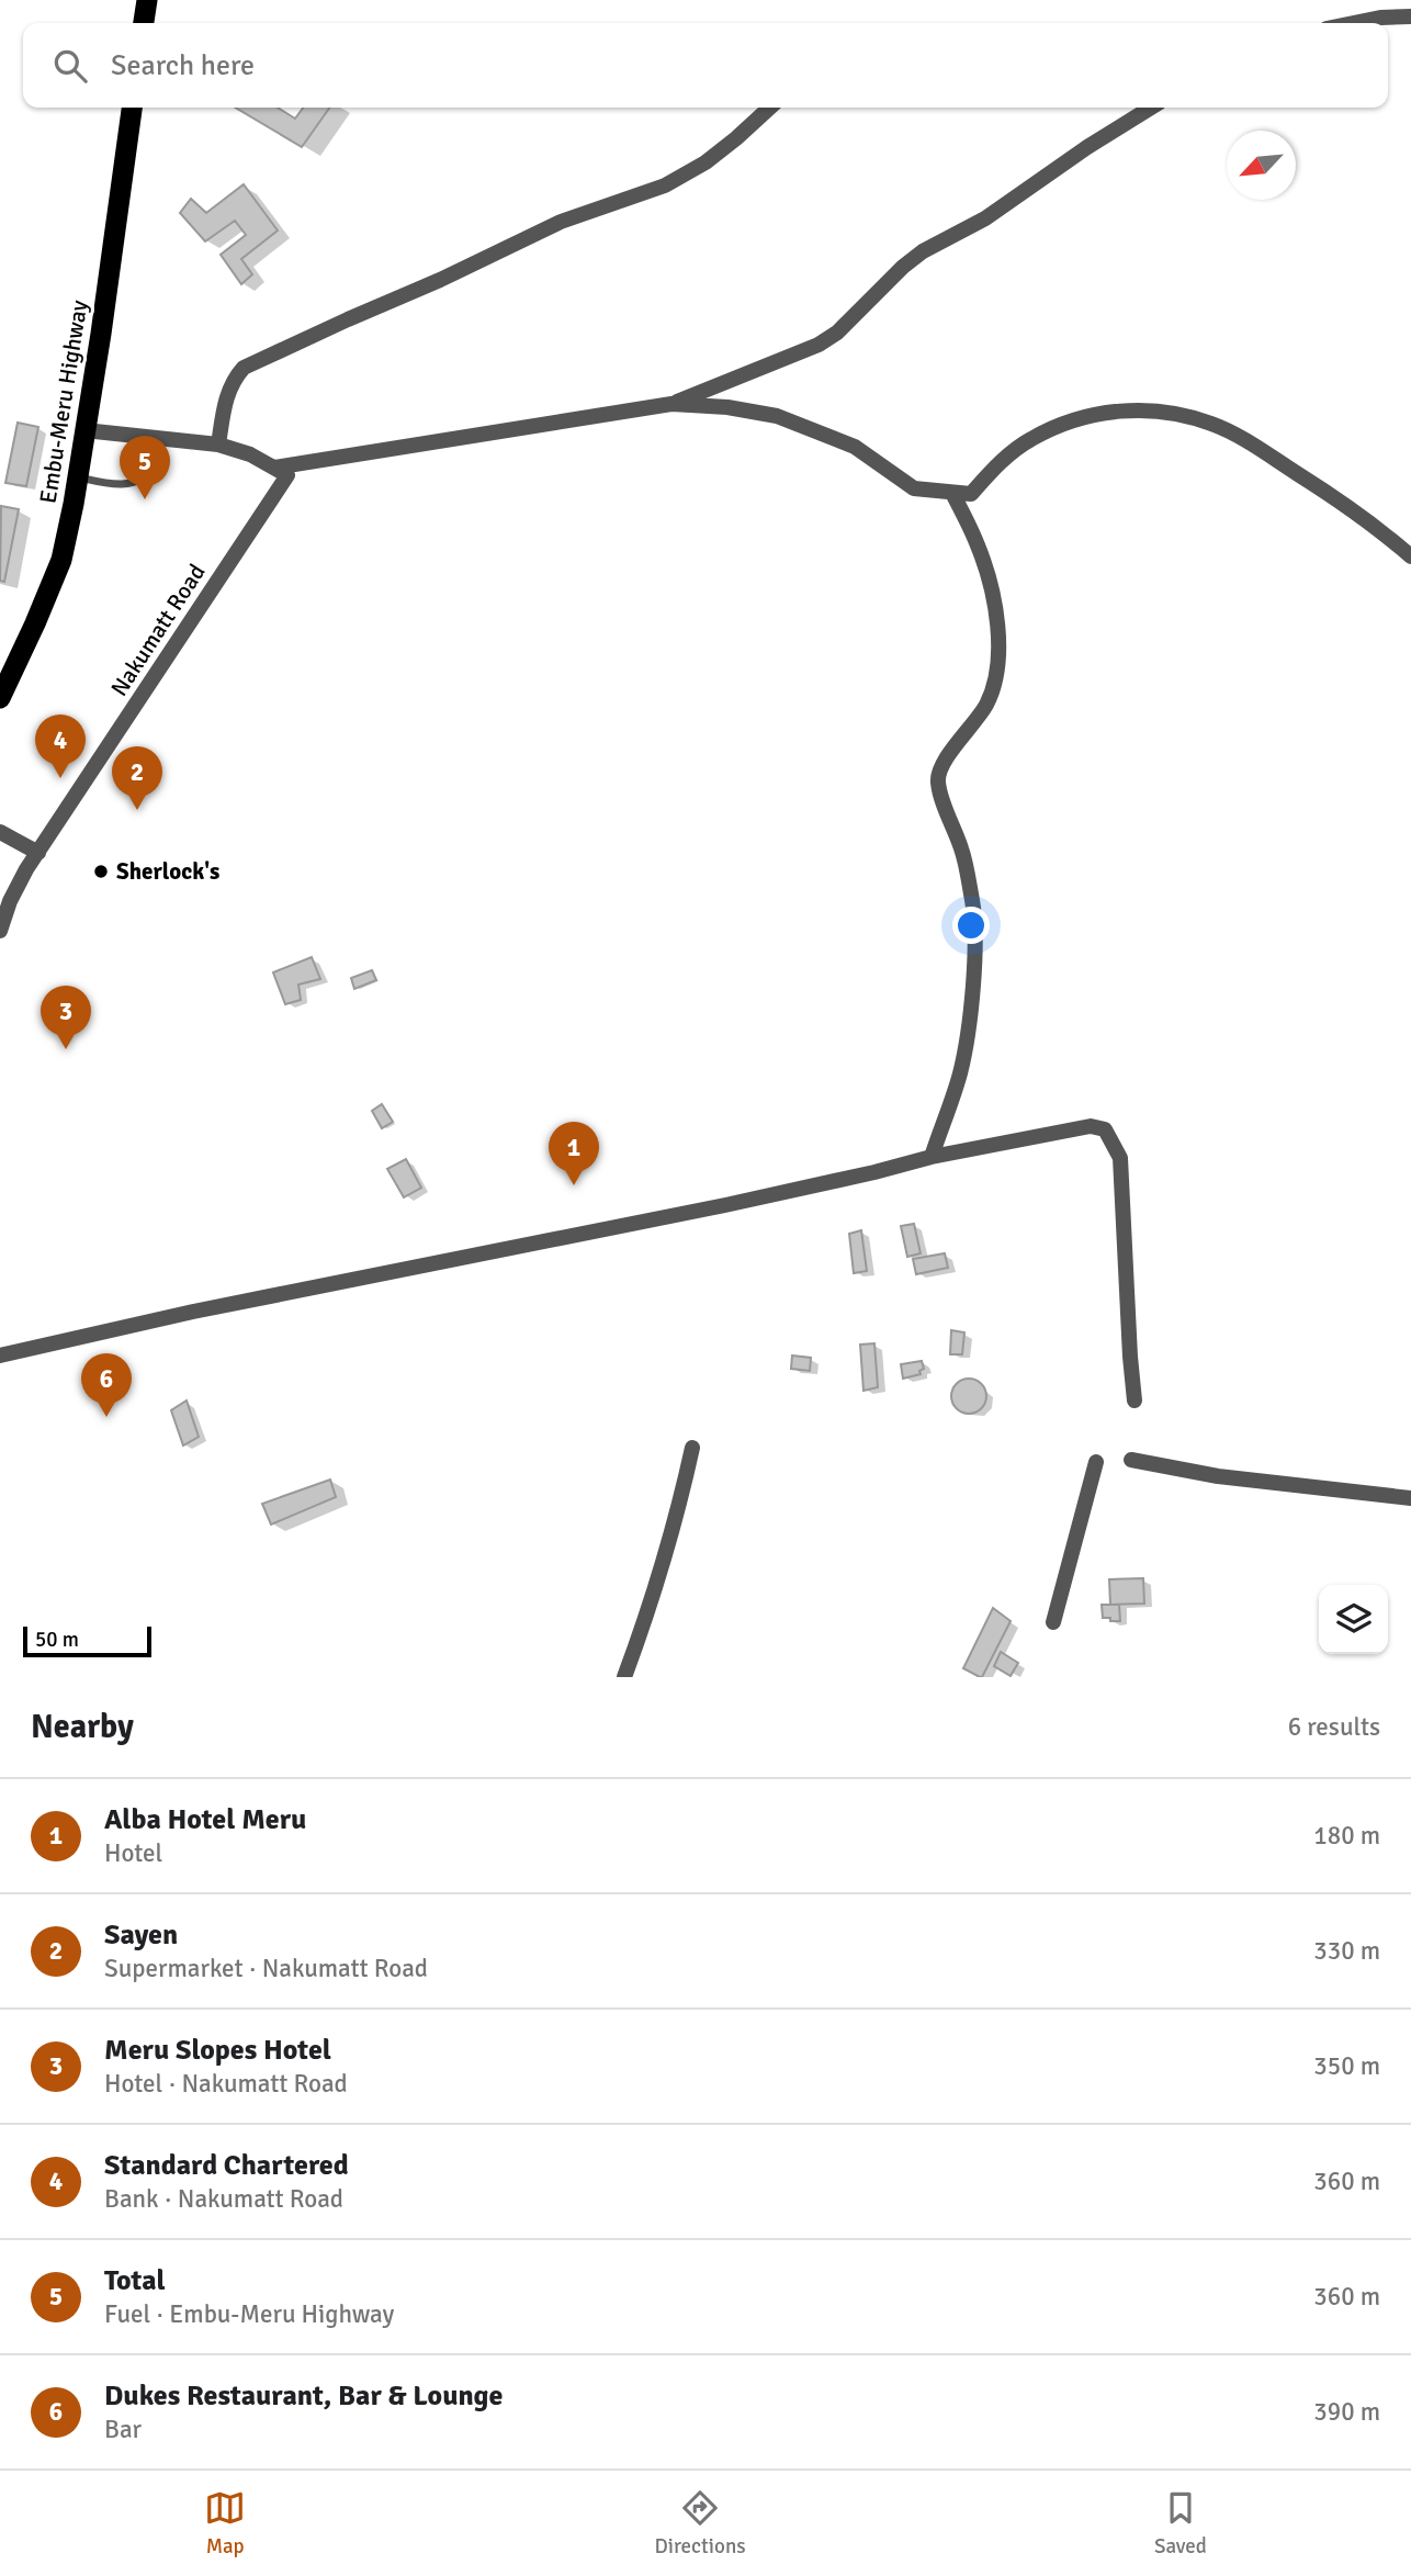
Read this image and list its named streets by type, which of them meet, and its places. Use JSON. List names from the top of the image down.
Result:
{
  "streets": {
    "highway": ["Embu-Meru Highway"],
    "street": ["Nakumatt Road"]
  },
  "places": ["Sherlock's"],
  "scale_bar": "50 m",
  "north": "bottom left",
  "page": {
    "search": "Search here",
    "pins": [
      "5",
      "4",
      "2",
      "3",
      "1",
      "6"
    ],
    "scale": "50 m",
    "heading": ["Nearby", "6 results"],
    "list": [
      {
        "mark": "1",
        "name": "Alba Hotel Meru",
        "note": "Hotel",
        "value": "180 m"
      },
      {
        "mark": "2",
        "name": "Sayen",
        "note": "Supermarket · Nakumatt Road",
        "value": "330 m"
      },
      {
        "mark": "3",
        "name": "Meru Slopes Hotel",
        "note": "Hotel · Nakumatt Road",
        "value": "350 m"
      },
      {
        "mark": "4",
        "name": "Standard Chartered",
        "note": "Bank · Nakumatt Road",
        "value": "360 m"
      },
      {
        "mark": "5",
        "name": "Total",
        "note": "Fuel · Embu-Meru Highway",
        "value": "360 m"
      },
      {
        "mark": "6",
        "name": "Dukes Restaurant, Bar & Lounge",
        "note": "Bar",
        "value": "390 m"
      }
    ],
    "nav": ["Map", "Directions", "Saved"]
  }
}
